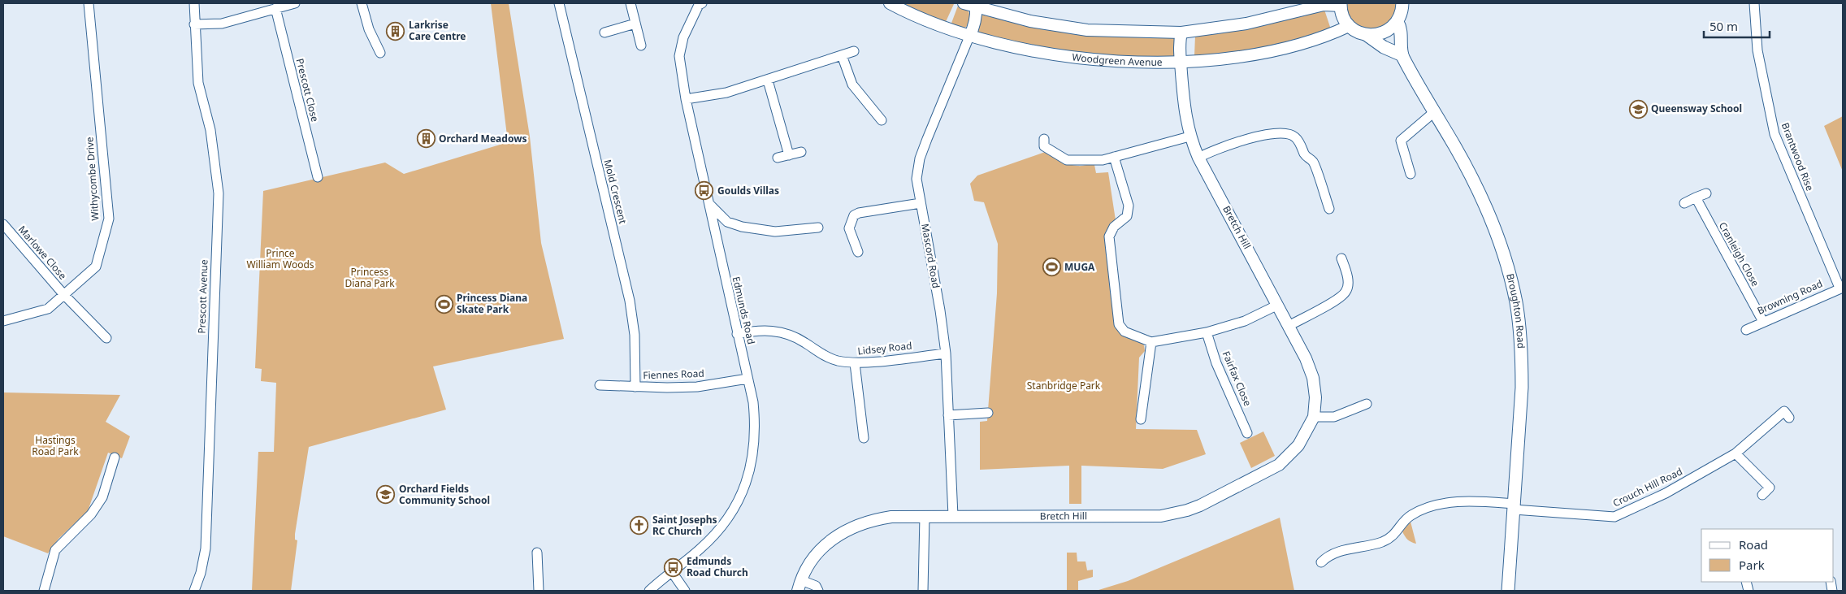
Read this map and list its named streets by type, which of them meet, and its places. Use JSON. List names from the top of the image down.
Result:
{
  "streets": {
    "main road": ["Broughton Road"],
    "street": [
      "Woodgreen Avenue",
      "Prescott Close",
      "Brantwood Rise",
      "Withycombe Drive",
      "Mold Crescent",
      "Bretch Hill",
      "Marlowe Close",
      "Cranleigh Close",
      "Mascord Road",
      "Prescott Avenue",
      "Browning Road",
      "Edmunds Road",
      "Lidsey Road",
      "Fiennes Road",
      "Fairfax Close",
      "Crouch Hill Road"
    ]
  },
  "crossings": [
    ["Woodgreen Avenue", "Bretch Hill"],
    ["Woodgreen Avenue", "Mascord Road"],
    ["Brantwood Rise", "Browning Road"],
    ["Withycombe Drive", "Marlowe Close"],
    ["Mold Crescent", "Fiennes Road"],
    ["Bretch Hill", "Mascord Road"],
    ["Cranleigh Close", "Browning Road"],
    ["Mascord Road", "Lidsey Road"],
    ["Edmunds Road", "Lidsey Road"],
    ["Edmunds Road", "Fiennes Road"],
    ["Broughton Road", "Crouch Hill Road"]
  ],
  "parks": [
    "Prince William Woods",
    "Princess Diana Park",
    "Stanbridge Park",
    "Hastings Road Park"
  ],
  "places": {
    "building": ["Larkrise Care Centre", "Orchard Meadows"],
    "school or university": ["Queensway School", "Orchard Fields Community School"],
    "bus stop": ["Goulds Villas", "Edmunds Road Church"],
    "sports": ["MUGA", "Princess Diana Skate Park"],
    "church": ["Saint Josephs RC Church"]
  },
  "legend": ["Road", "Park"],
  "scale_bar": "50 m"
}
